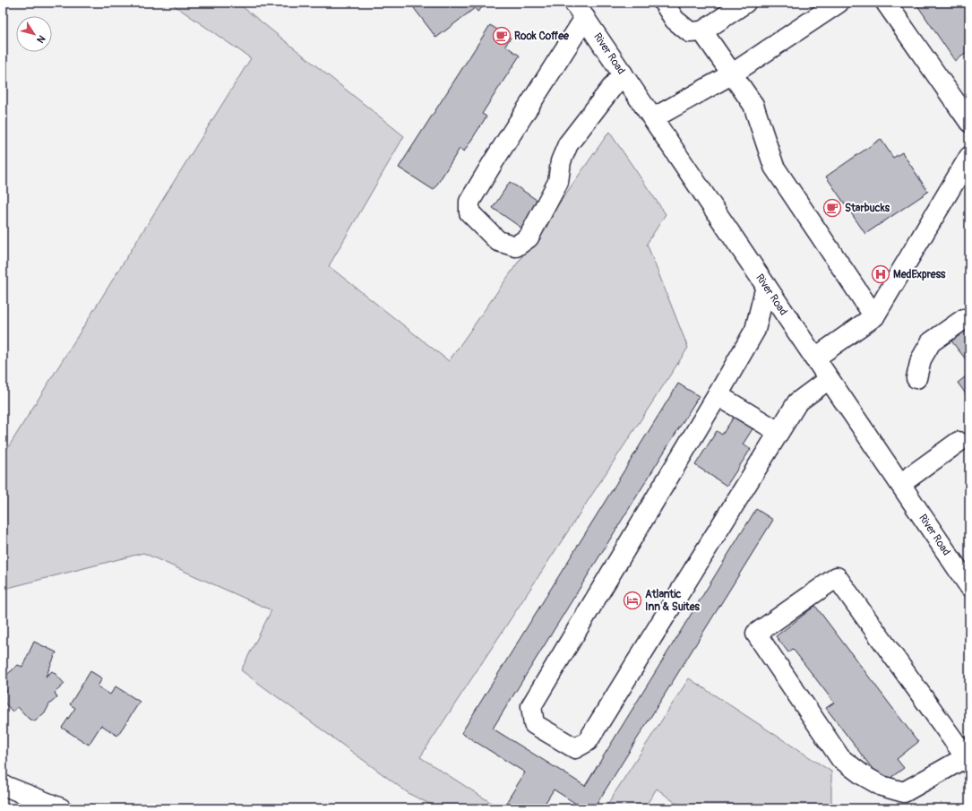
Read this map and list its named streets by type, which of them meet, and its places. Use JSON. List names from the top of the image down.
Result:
{
  "streets": {
    "main road": ["River Road"]
  },
  "places": {
    "cafe": ["Rook Coffee", "Starbucks"],
    "hospital": ["MedExpress"],
    "hotel": ["Atlantic Inn & Suites"]
  },
  "north": "bottom right"
}
